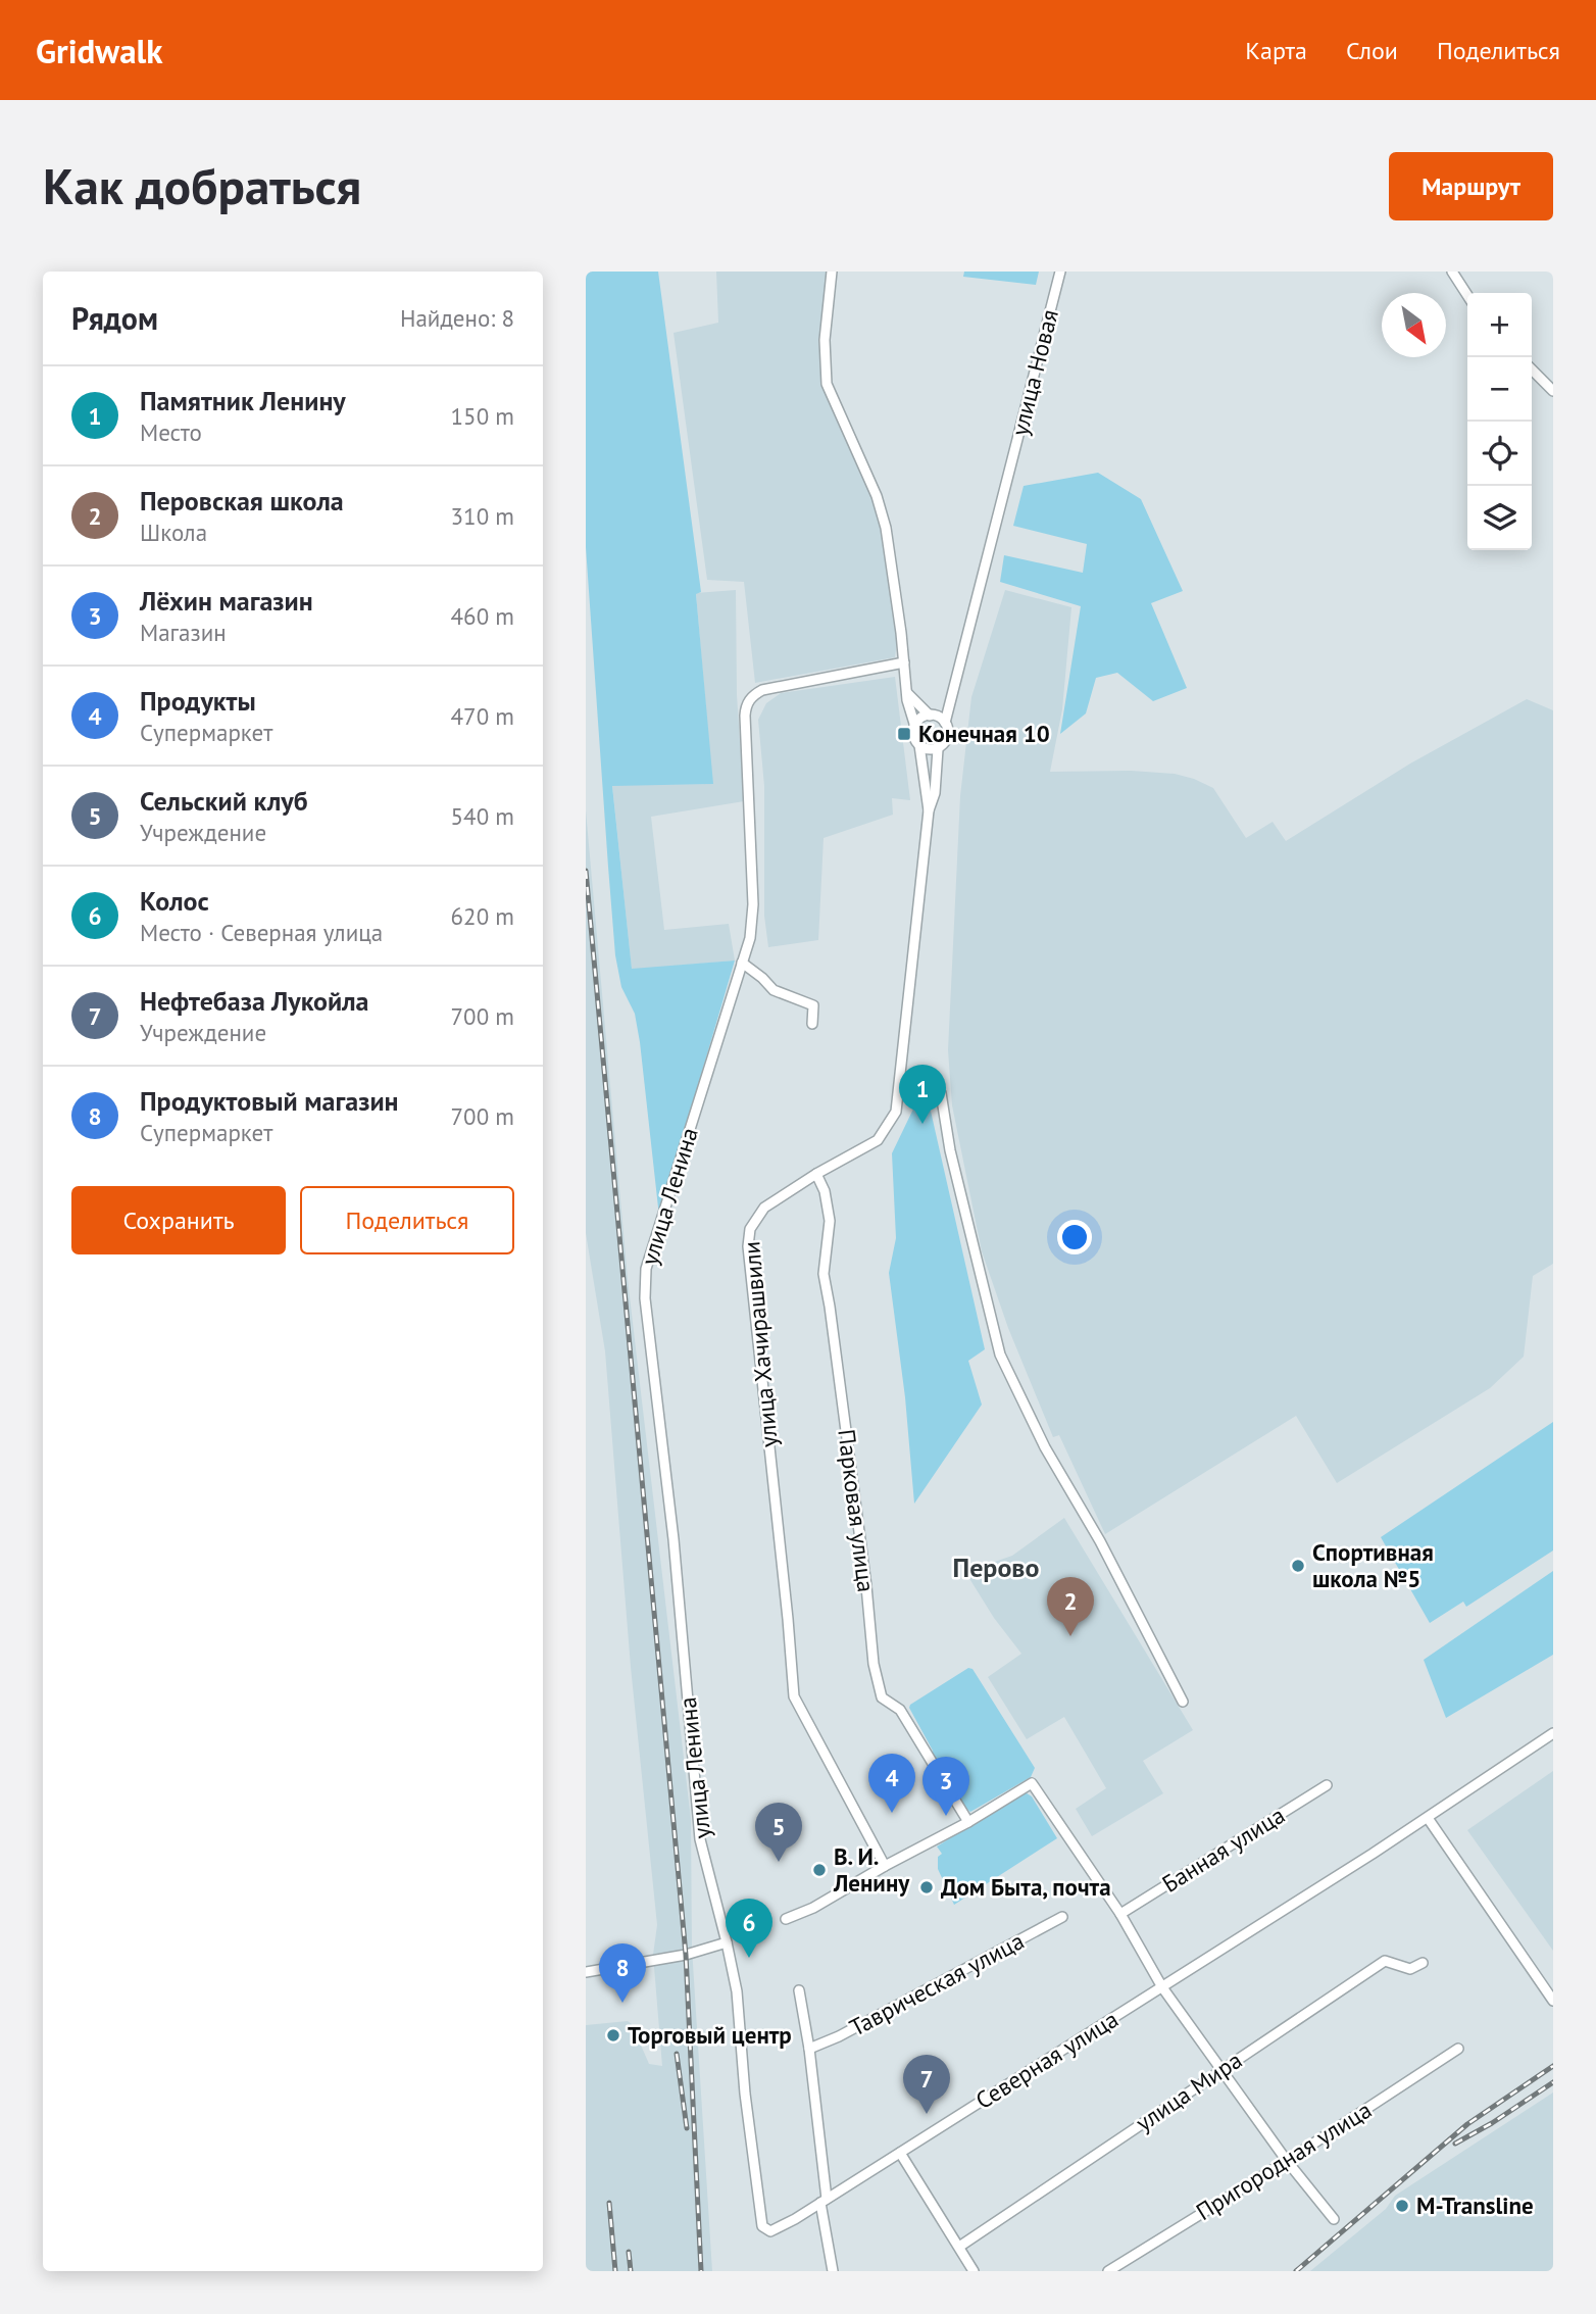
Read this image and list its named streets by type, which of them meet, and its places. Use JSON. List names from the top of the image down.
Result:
{
  "streets": {
    "street": [
      "улица Новая",
      "улица Ленина",
      "улица Хачирашвили",
      "Парковая улица",
      "Банная улица",
      "Таврическая улица",
      "Северная улица",
      "улица Мира",
      "Пригородная улица"
    ]
  },
  "crossings": [
    ["улица Новая", "улица Хачирашвили"],
    ["улица Ленина", "Северная улица"],
    ["улица Хачирашвили", "Парковая улица"]
  ],
  "districts": ["Перово"],
  "places": {
    "transit": ["Конечная 10"],
    "other": [
      "Спортивная школа №5",
      "В. И. Ленину",
      "Дом Быта, почта",
      "Торговый центр",
      "M-Transline"
    ]
  },
  "north": "bottom right",
  "page": {
    "header": "Gridwalk",
    "nav": ["Карта", "Слои", "Поделиться"],
    "buttons": [
      "Маршрут",
      ["Сохранить", "Поделиться"]
    ],
    "title": "Как добраться",
    "heading": ["Рядом", "Найдено: 8"],
    "map_buttons": ["+", "−"],
    "list": [
      {
        "mark": "1",
        "name": "Памятник Ленину",
        "note": "Место",
        "value": "150 m"
      },
      {
        "mark": "2",
        "name": "Перовская школа",
        "note": "Школа",
        "value": "310 m"
      },
      {
        "mark": "3",
        "name": "Лёхин магазин",
        "note": "Магазин",
        "value": "460 m"
      },
      {
        "mark": "4",
        "name": "Продукты",
        "note": "Супермаркет",
        "value": "470 m"
      },
      {
        "mark": "5",
        "name": "Сельский клуб",
        "note": "Учреждение",
        "value": "540 m"
      },
      {
        "mark": "6",
        "name": "Колос",
        "note": "Место · Северная улица",
        "value": "620 m"
      },
      {
        "mark": "7",
        "name": "Нефтебаза Лукойла",
        "note": "Учреждение",
        "value": "700 m"
      },
      {
        "mark": "8",
        "name": "Продуктовый магазин",
        "note": "Супермаркет",
        "value": "700 m"
      }
    ],
    "pins": [
      "1",
      "2",
      "4",
      "3",
      "5",
      "6",
      "8",
      "7"
    ]
  }
}
